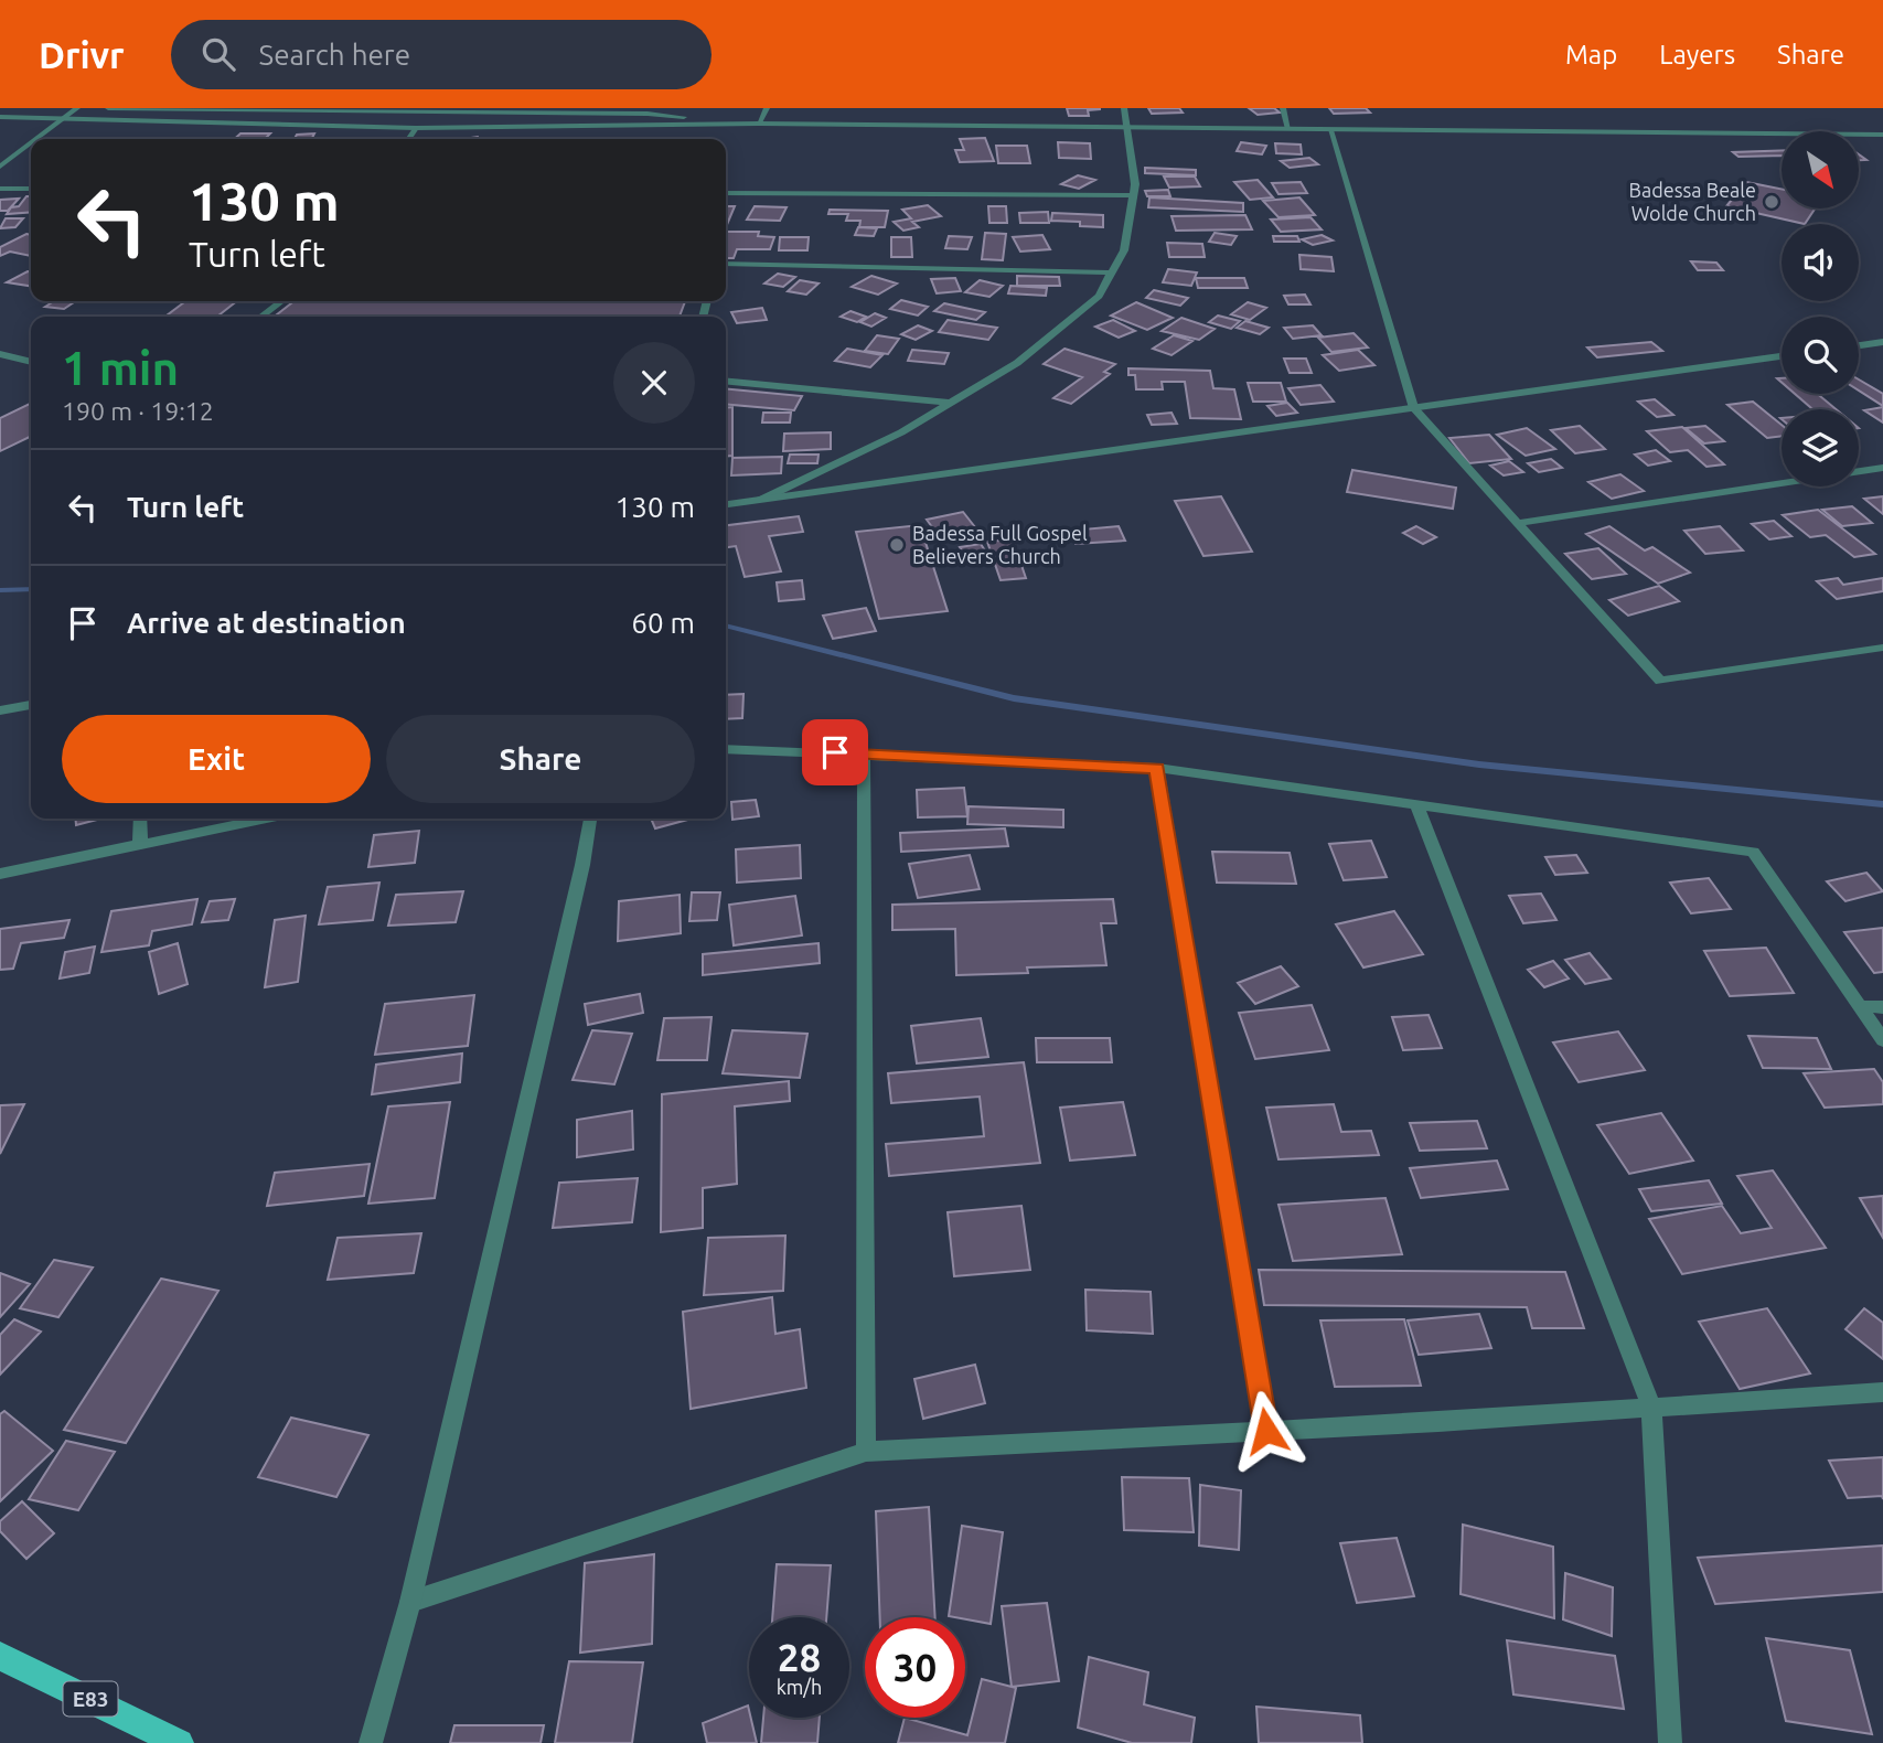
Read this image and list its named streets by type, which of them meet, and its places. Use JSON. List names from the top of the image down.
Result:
{
  "streets": {
    "main road": ["E83"]
  },
  "places": ["Badessa Beale Wolde Church", "Badessa Full Gospel Believers Church"],
  "north": "bottom right",
  "page": {
    "header": "Drivr",
    "search": "Search here",
    "nav": ["Map", "Layers", "Share"],
    "turn": ["130 m", "Turn left"],
    "heading": ["1 min", "190 m · 19:12"],
    "list": [
      {
        "name": "Turn left",
        "value": "130 m"
      },
      {
        "name": "Arrive at destination",
        "value": "60 m"
      }
    ],
    "buttons": ["Exit", "Share"],
    "speed": "28 km/h",
    "limit": "30"
  }
}
